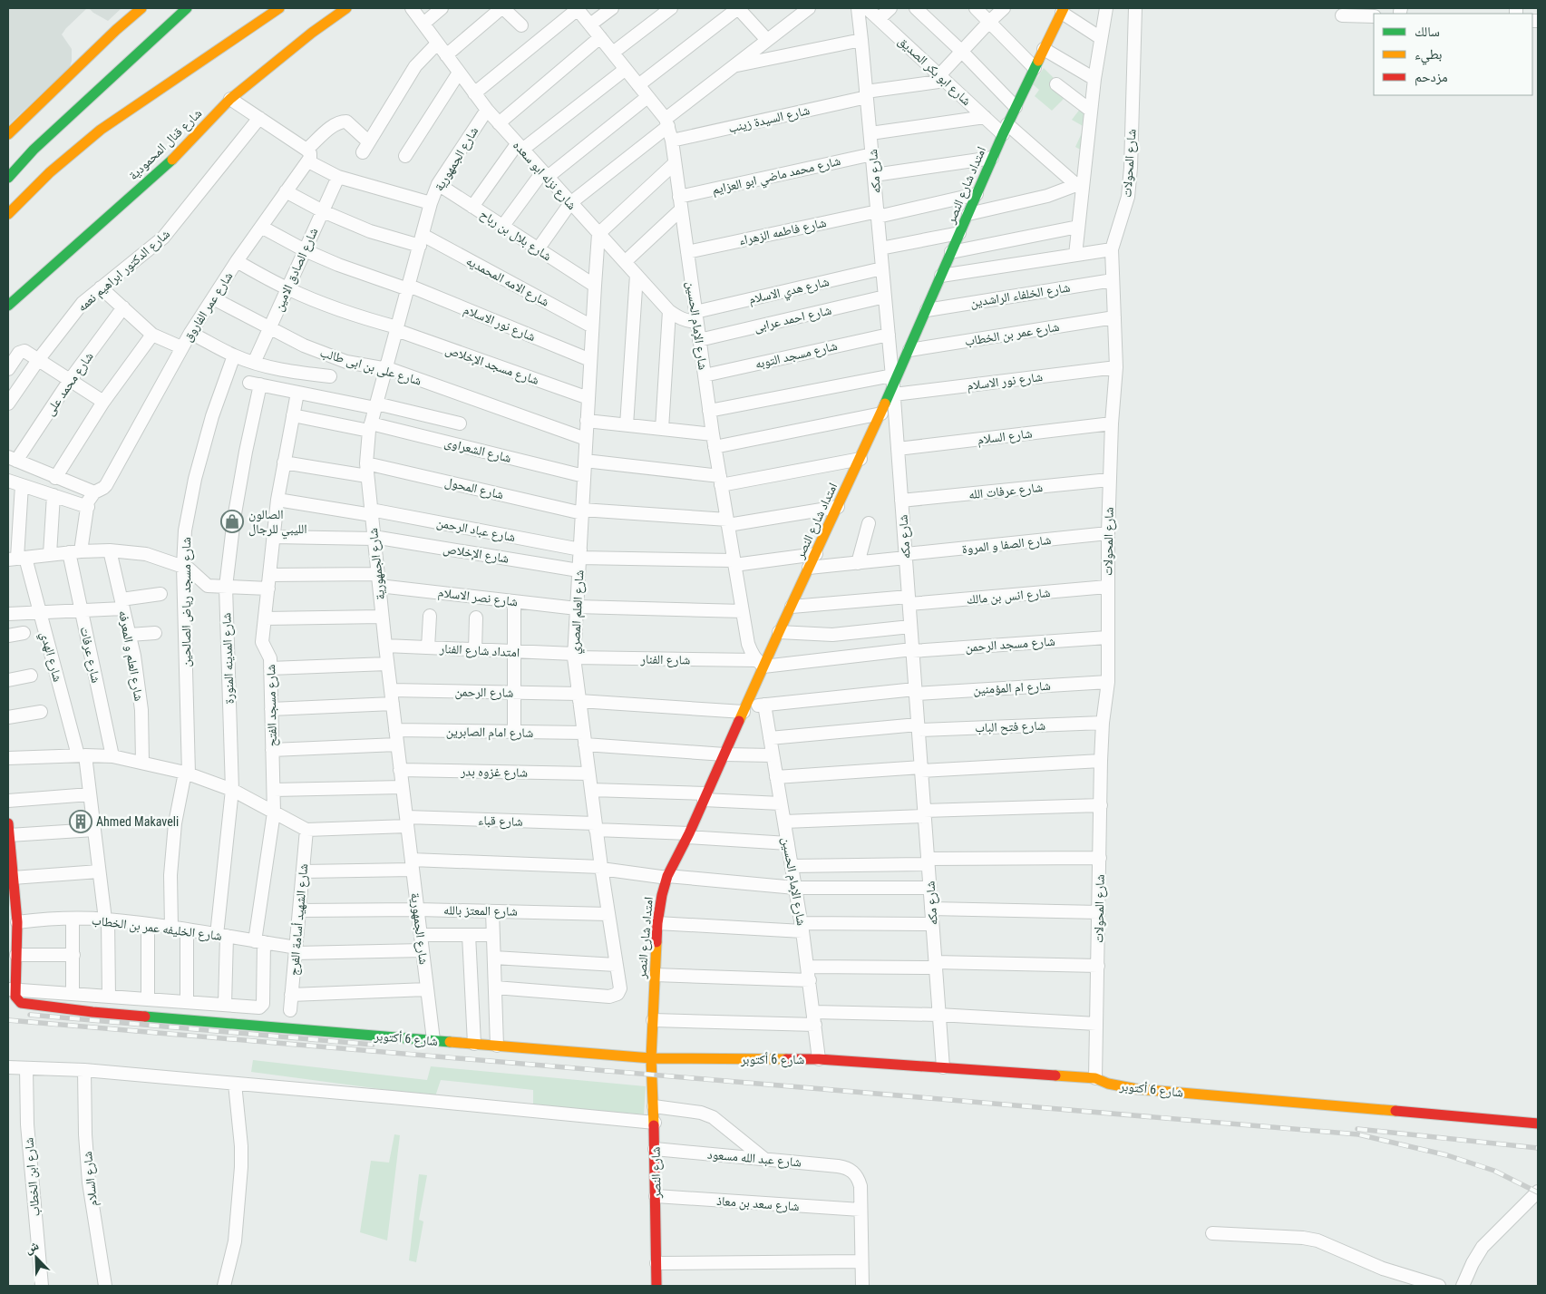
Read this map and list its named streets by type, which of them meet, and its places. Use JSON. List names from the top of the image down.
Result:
{
  "streets": {
    "street": [
      "شارع ابو بكر الصديق",
      "شارع السيدة زينب",
      "شارع قنال المحمودية",
      "شارع الجمهورية",
      "شارع المحولات",
      "شارع مكه",
      "شارع نزله ابو سعده",
      "شارع محمد ماضي ابو العزايم",
      "امتداد شارع النصر",
      "شارع فاطمه الزهراء",
      "شارع بلال بن رباح",
      "شارع الصادق الامين",
      "شارع الدكتور ابراهيم نعمه",
      "شارع الامه المحمديه",
      "شارع هدي الاسلام",
      "شارع الخلفاء الراشدين",
      "شارع عمر الفاروق",
      "شارع احمد عرابى",
      "شارع نور الاسلام",
      "شارع الإمام الحسين",
      "شارع عمر بن الخطاب",
      "شارع مسجد التوبه",
      "شارع مسجد الإخلاص",
      "شارع على بن ابى طالب",
      "شارع محمد على",
      "شارع السلام",
      "شارع الشعراوى",
      "شارع المحول",
      "شارع عرفات الله",
      "شارع عباد الرحمن",
      "شارع الصفا و المروة",
      "شارع الإخلاص",
      "شارع انس بن مالك",
      "شارع نصر الاسلام",
      "شارع مسجد رياض الصالحين",
      "شارع العلم المصري",
      "شارع مسجد الرحمن",
      "امتداد شارع الفنار",
      "شارع عرفات",
      "شارع العلم و المعرفه",
      "شارع الهدي",
      "شارع المدينه المنورة",
      "شارع الفنار",
      "شارع ام المؤمنين",
      "شارع الرحمن",
      "شارع مسجد الفتح",
      "شارع فتح الباب",
      "شارع امام الصابرين",
      "شارع غزوه بدر",
      "شارع قباء",
      "شارع المعتز بالله",
      "شارع الشهيد أسامة الفرج",
      "شارع الخليفه عمر بن الخطاب",
      "شارع 6 أكتوبر",
      "شارع عبد الله مسعود",
      "شارع النصر",
      "شارع ابن الخطاب",
      "شارع سعد بن معاذ"
    ]
  },
  "crossings": [
    ["شارع ابو بكر الصديق", "امتداد شارع النصر"],
    ["شارع السيدة زينب", "شارع مكه"],
    ["شارع السيدة زينب", "شارع الإمام الحسين"],
    ["شارع الجمهورية", "شارع نزله ابو سعده"],
    ["شارع الجمهورية", "شارع بلال بن رباح"],
    ["شارع الجمهورية", "شارع الامه المحمديه"],
    ["شارع الجمهورية", "شارع نور الاسلام"],
    ["شارع الجمهورية", "شارع مسجد الإخلاص"],
    ["شارع الجمهورية", "شارع على بن ابى طالب"],
    ["شارع الجمهورية", "شارع الشعراوى"],
    ["شارع الجمهورية", "شارع المحول"],
    ["شارع الجمهورية", "شارع عباد الرحمن"],
    ["شارع الجمهورية", "شارع الإخلاص"],
    ["شارع الجمهورية", "شارع نصر الاسلام"],
    ["شارع الجمهورية", "امتداد شارع الفنار"],
    ["شارع الجمهورية", "شارع الرحمن"],
    ["شارع الجمهورية", "شارع امام الصابرين"],
    ["شارع الجمهورية", "شارع غزوه بدر"],
    ["شارع الجمهورية", "شارع قباء"],
    ["شارع الجمهورية", "شارع المعتز بالله"],
    ["شارع الجمهورية", "شارع الخليفه عمر بن الخطاب"],
    ["شارع الجمهورية", "شارع 6 أكتوبر"],
    ["شارع المحولات", "شارع الخلفاء الراشدين"],
    ["شارع المحولات", "شارع نور الاسلام"],
    ["شارع المحولات", "شارع عمر بن الخطاب"],
    ["شارع المحولات", "شارع السلام"],
    ["شارع المحولات", "شارع عرفات الله"],
    ["شارع المحولات", "شارع الصفا و المروة"],
    ["شارع المحولات", "شارع انس بن مالك"],
    ["شارع المحولات", "شارع مسجد الرحمن"],
    ["شارع المحولات", "شارع ام المؤمنين"],
    ["شارع المحولات", "شارع فتح الباب"],
    ["شارع المحولات", "شارع 6 أكتوبر"],
    ["شارع مكه", "شارع محمد ماضي ابو العزايم"],
    ["شارع مكه", "امتداد شارع النصر"],
    ["شارع مكه", "شارع فاطمه الزهراء"],
    ["شارع مكه", "شارع هدي الاسلام"],
    ["شارع مكه", "شارع احمد عرابى"],
    ["شارع مكه", "شارع نور الاسلام"],
    ["شارع مكه", "شارع مسجد التوبه"],
    ["شارع مكه", "شارع السلام"],
    ["شارع مكه", "شارع عرفات الله"],
    ["شارع مكه", "شارع الصفا و المروة"],
    ["شارع مكه", "شارع انس بن مالك"],
    ["شارع مكه", "شارع مسجد الرحمن"],
    ["شارع مكه", "شارع ام المؤمنين"],
    ["شارع مكه", "شارع فتح الباب"],
    ["شارع مكه", "شارع 6 أكتوبر"],
    ["شارع نزله ابو سعده", "شارع هدي الاسلام"],
    ["شارع نزله ابو سعده", "شارع عمر الفاروق"],
    ["شارع نزله ابو سعده", "شارع الإمام الحسين"],
    ["شارع نزله ابو سعده", "شارع العلم المصري"],
    ["شارع محمد ماضي ابو العزايم", "شارع الإمام الحسين"],
    ["امتداد شارع النصر", "شارع فاطمه الزهراء"],
    ["امتداد شارع النصر", "شارع الخلفاء الراشدين"],
    ["امتداد شارع النصر", "شارع نور الاسلام"],
    ["امتداد شارع النصر", "شارع الإمام الحسين"],
    ["امتداد شارع النصر", "شارع عمر بن الخطاب"],
    ["امتداد شارع النصر", "شارع المحول"],
    ["امتداد شارع النصر", "شارع الصفا و المروة"],
    ["امتداد شارع النصر", "شارع انس بن مالك"],
    ["امتداد شارع النصر", "شارع مسجد الرحمن"],
    ["امتداد شارع النصر", "شارع الفنار"],
    ["امتداد شارع النصر", "شارع ام المؤمنين"],
    ["امتداد شارع النصر", "شارع الرحمن"],
    ["امتداد شارع النصر", "شارع امام الصابرين"],
    ["امتداد شارع النصر", "شارع قباء"],
    ["امتداد شارع النصر", "شارع 6 أكتوبر"],
    ["امتداد شارع النصر", "شارع النصر"],
    ["شارع فاطمه الزهراء", "شارع الإمام الحسين"],
    ["شارع بلال بن رباح", "شارع العلم المصري"],
    ["شارع الصادق الامين", "شارع نور الاسلام"],
    ["شارع الصادق الامين", "شارع مسجد الإخلاص"],
    ["شارع الصادق الامين", "شارع على بن ابى طالب"],
    ["شارع الامه المحمديه", "شارع العلم المصري"],
    ["شارع هدي الاسلام", "شارع الإمام الحسين"],
    ["شارع عمر الفاروق", "شارع نور الاسلام"],
    ["شارع عمر الفاروق", "شارع مسجد الإخلاص"],
    ["شارع عمر الفاروق", "شارع على بن ابى طالب"],
    ["شارع عمر الفاروق", "شارع عرفات"],
    ["شارع احمد عرابى", "شارع الإمام الحسين"],
    ["شارع نور الاسلام", "شارع العلم المصري"],
    ["شارع الإمام الحسين", "شارع مسجد التوبه"],
    ["شارع الإمام الحسين", "شارع المحول"],
    ["شارع الإمام الحسين", "شارع نصر الاسلام"],
    ["شارع الإمام الحسين", "شارع مسجد الرحمن"],
    ["شارع الإمام الحسين", "شارع الفنار"],
    ["شارع الإمام الحسين", "شارع ام المؤمنين"],
    ["شارع الإمام الحسين", "شارع فتح الباب"],
    ["شارع الإمام الحسين", "شارع امام الصابرين"],
    ["شارع الإمام الحسين", "شارع قباء"],
    ["شارع الإمام الحسين", "شارع 6 أكتوبر"],
    ["شارع مسجد الإخلاص", "شارع العلم المصري"],
    ["شارع على بن ابى طالب", "شارع العلم المصري"],
    ["شارع الشعراوى", "شارع العلم المصري"],
    ["شارع الشعراوى", "شارع مسجد الفتح"],
    ["شارع المحول", "شارع العلم المصري"],
    ["شارع عباد الرحمن", "شارع الإخلاص"],
    ["شارع عباد الرحمن", "شارع العلم المصري"],
    ["شارع عباد الرحمن", "شارع مسجد الفتح"],
    ["شارع الإخلاص", "شارع العلم المصري"],
    ["شارع الإخلاص", "شارع مسجد الفتح"],
    ["شارع نصر الاسلام", "شارع العلم المصري"],
    ["شارع نصر الاسلام", "شارع مسجد الفتح"],
    ["شارع مسجد رياض الصالحين", "شارع الخليفه عمر بن الخطاب"],
    ["شارع العلم المصري", "امتداد شارع الفنار"],
    ["شارع العلم المصري", "شارع الفنار"],
    ["شارع العلم المصري", "شارع الرحمن"],
    ["شارع العلم المصري", "شارع امام الصابرين"],
    ["شارع العلم المصري", "شارع غزوه بدر"],
    ["شارع العلم المصري", "شارع قباء"],
    ["شارع العلم المصري", "شارع المعتز بالله"],
    ["شارع مسجد الرحمن", "شارع الفنار"],
    ["امتداد شارع الفنار", "شارع الفنار"],
    ["شارع الهدي", "شارع الخليفه عمر بن الخطاب"],
    ["شارع المدينه المنورة", "شارع مسجد الفتح"],
    ["شارع المدينه المنورة", "شارع الخليفه عمر بن الخطاب"],
    ["شارع ام المؤمنين", "شارع الرحمن"],
    ["شارع مسجد الفتح", "شارع الخليفه عمر بن الخطاب"],
    ["شارع قباء", "شارع الشهيد أسامة الفرج"],
    ["شارع المعتز بالله", "شارع الشهيد أسامة الفرج"],
    ["شارع الشهيد أسامة الفرج", "شارع الخليفه عمر بن الخطاب"],
    ["شارع 6 أكتوبر", "شارع النصر"],
    ["شارع عبد الله مسعود", "شارع النصر"],
    ["شارع عبد الله مسعود", "شارع سعد بن معاذ"],
    ["شارع النصر", "شارع سعد بن معاذ"]
  ],
  "places": {
    "shop": ["الصالون الليبي للرجال"],
    "building": ["Ahmed Makaveli"]
  },
  "legend": ["سالك", "بطيء", "مزدحم"],
  "north": "top left"
}
